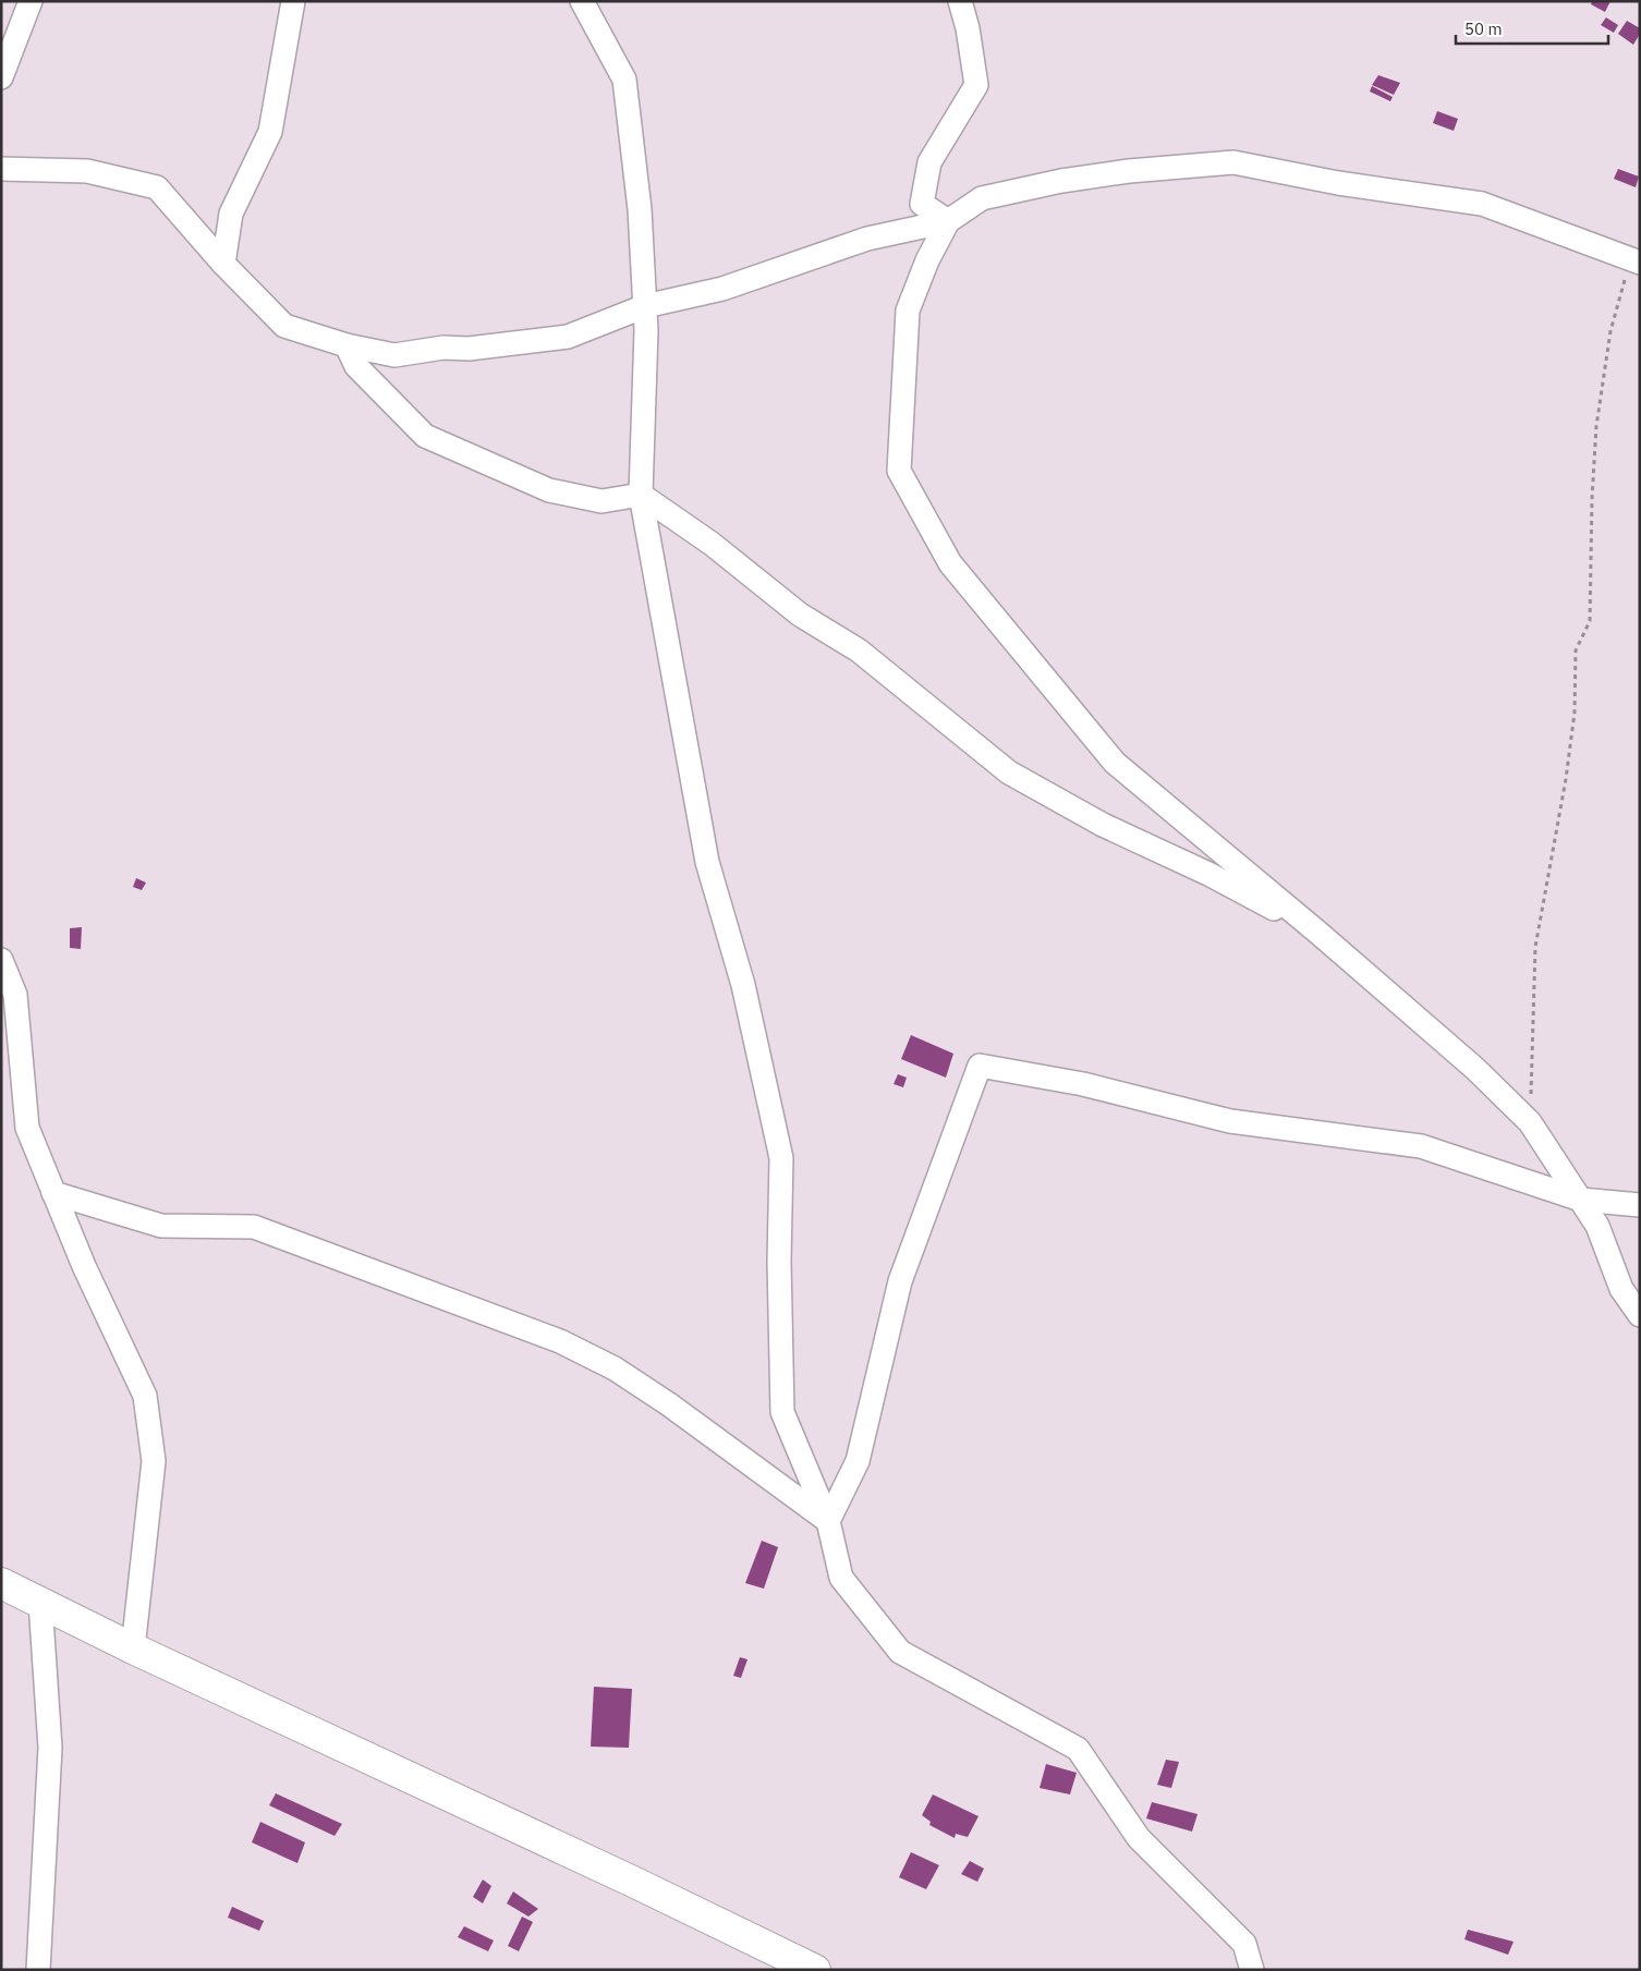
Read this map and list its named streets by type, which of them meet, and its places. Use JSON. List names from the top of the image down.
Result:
{
  "scale_bar": "50 m"
}
